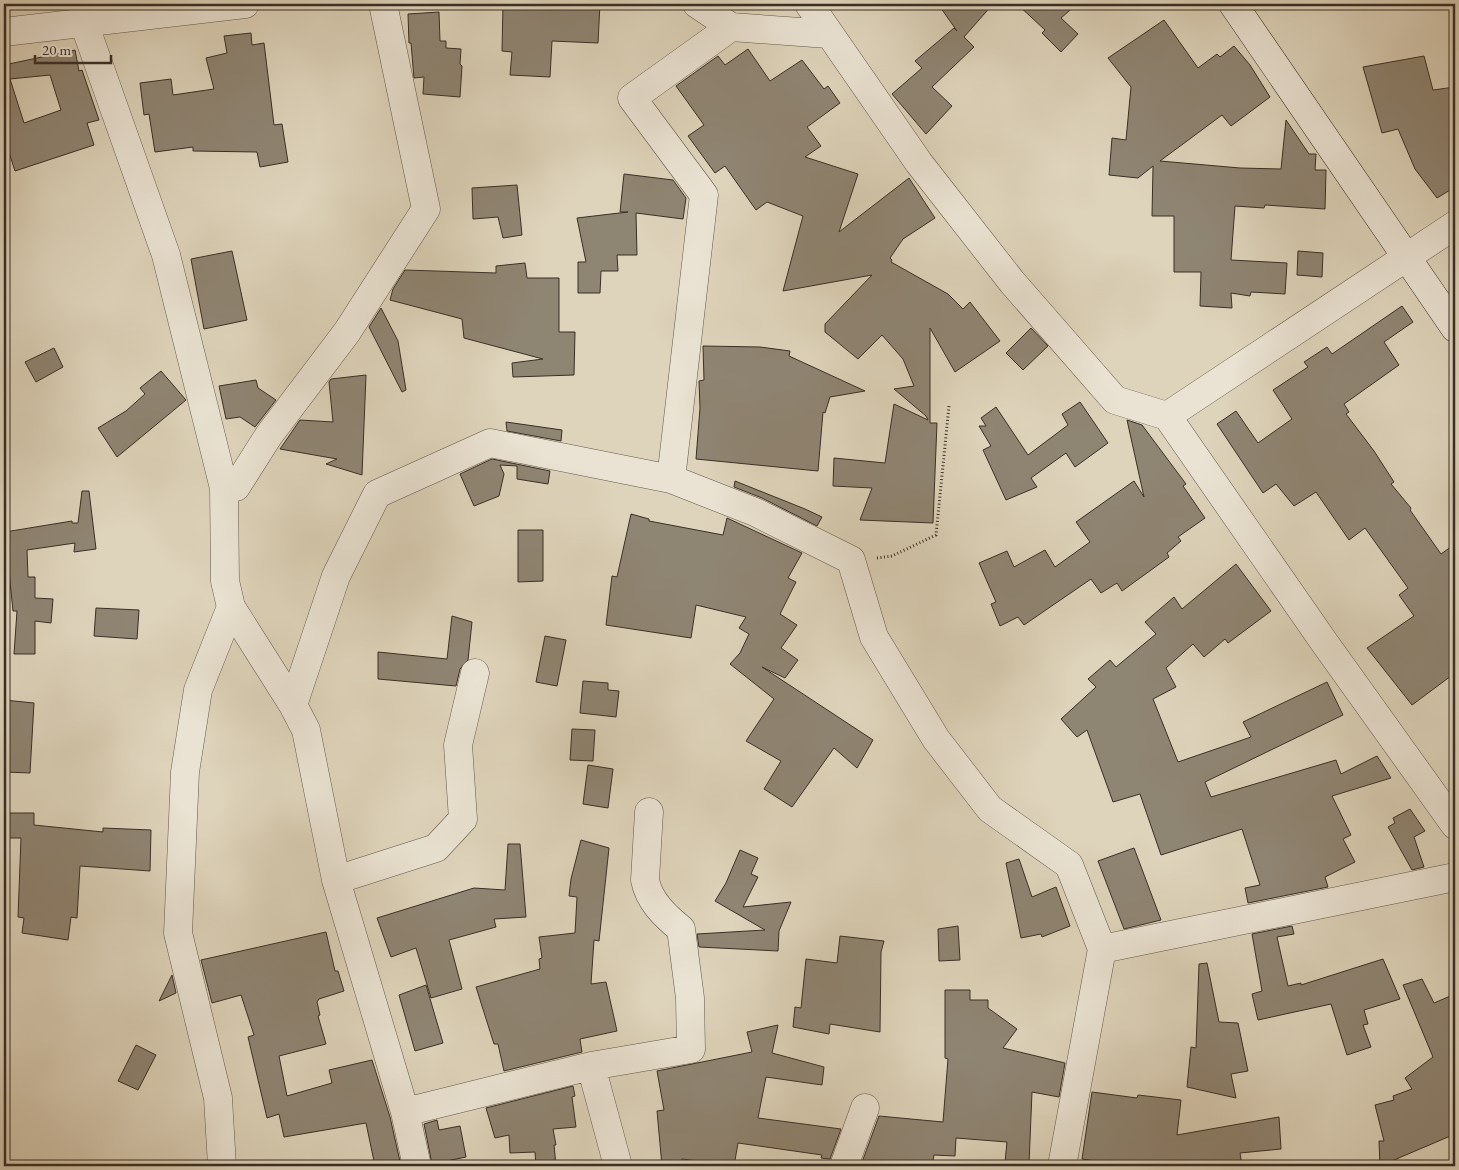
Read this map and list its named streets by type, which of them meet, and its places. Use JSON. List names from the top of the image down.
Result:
{
  "scale_bar": "20 m"
}
